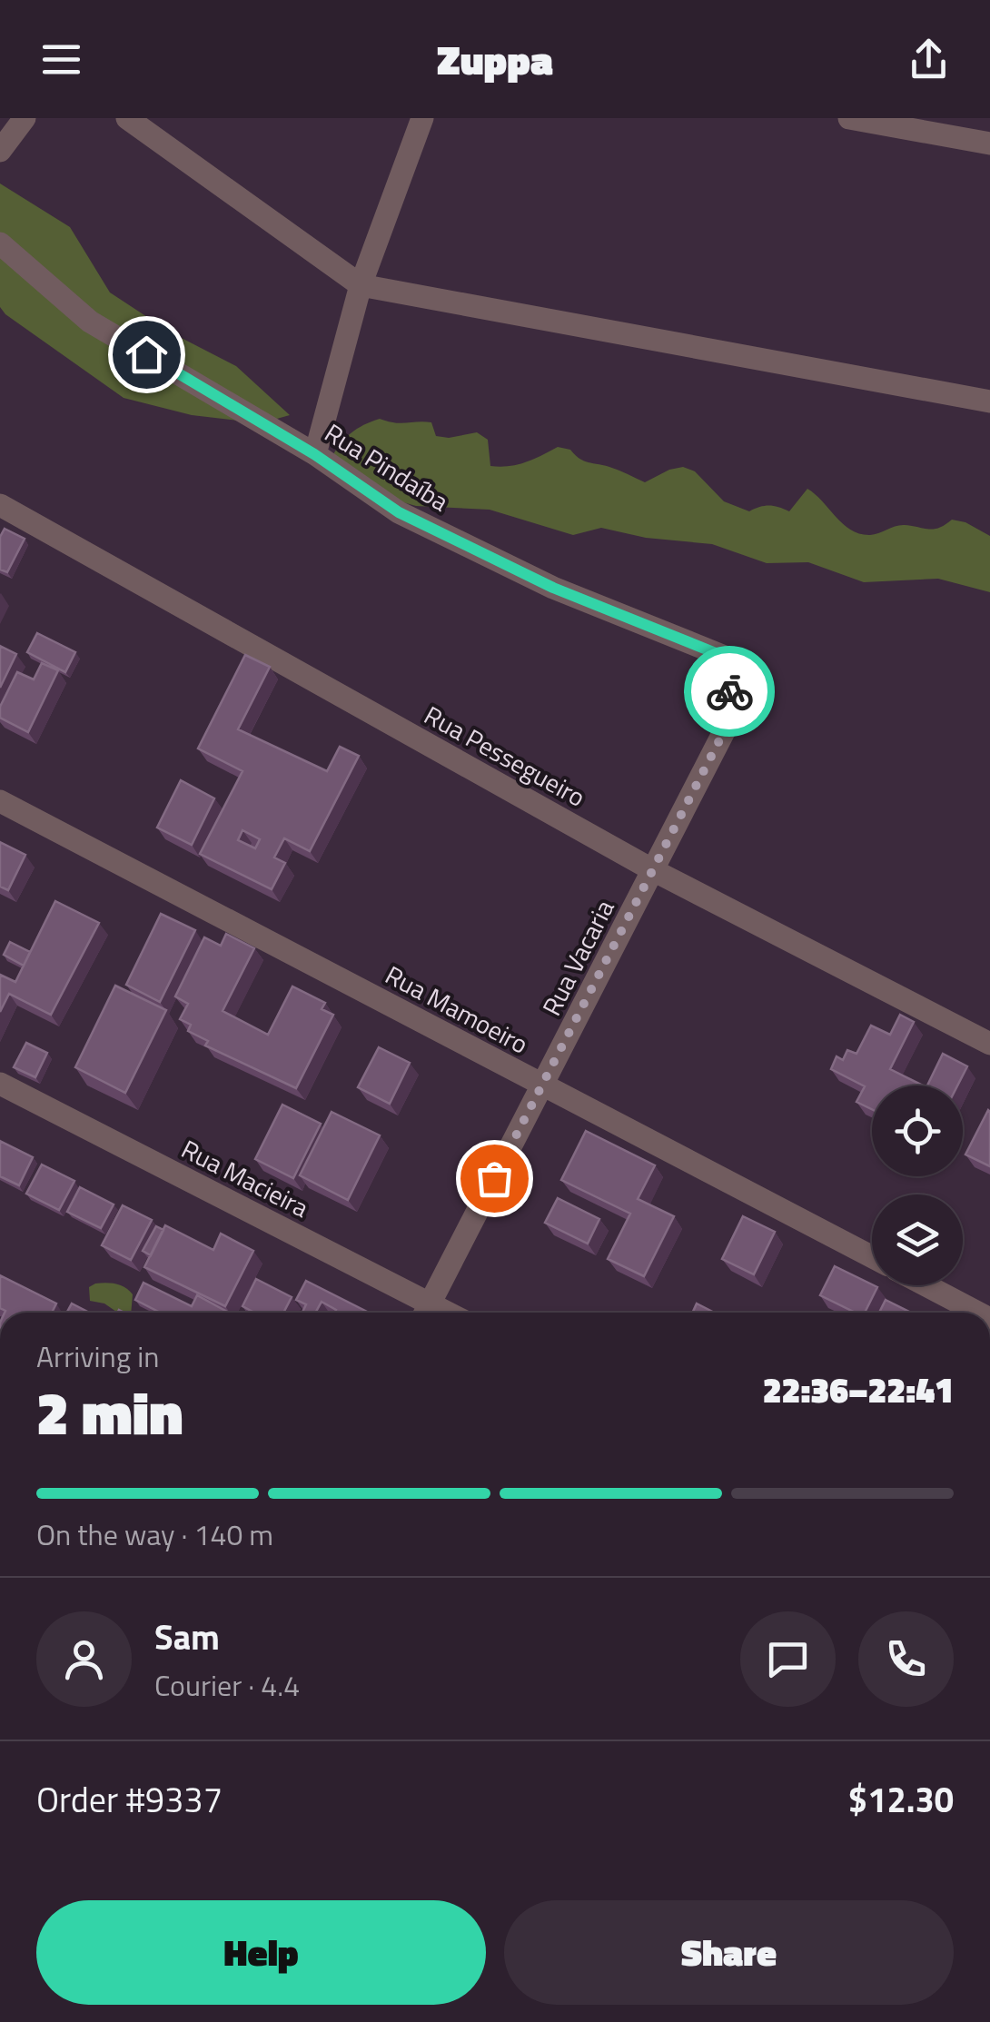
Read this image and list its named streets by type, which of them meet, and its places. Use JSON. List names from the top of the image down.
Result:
{
  "streets": {
    "street": [
      "Rua Pindaíba",
      "Rua Pessegueiro",
      "Rua Vacaria",
      "Rua Mamoeiro",
      "Rua Macieira"
    ]
  },
  "crossings": [
    ["Rua Pindaíba", "Rua Vacaria"],
    ["Rua Pessegueiro", "Rua Vacaria"],
    ["Rua Vacaria", "Rua Mamoeiro"],
    ["Rua Vacaria", "Rua Macieira"]
  ],
  "page": {
    "header": "Zuppa",
    "heading": ["2 min", "Arriving in", "22:36–22:41"],
    "panel": [
      "Sam",
      "Courier · 4.4",
      "Order #9337",
      "$12.30"
    ],
    "bar": "On the way · 140 m",
    "buttons": ["Help", "Share"]
  }
}
